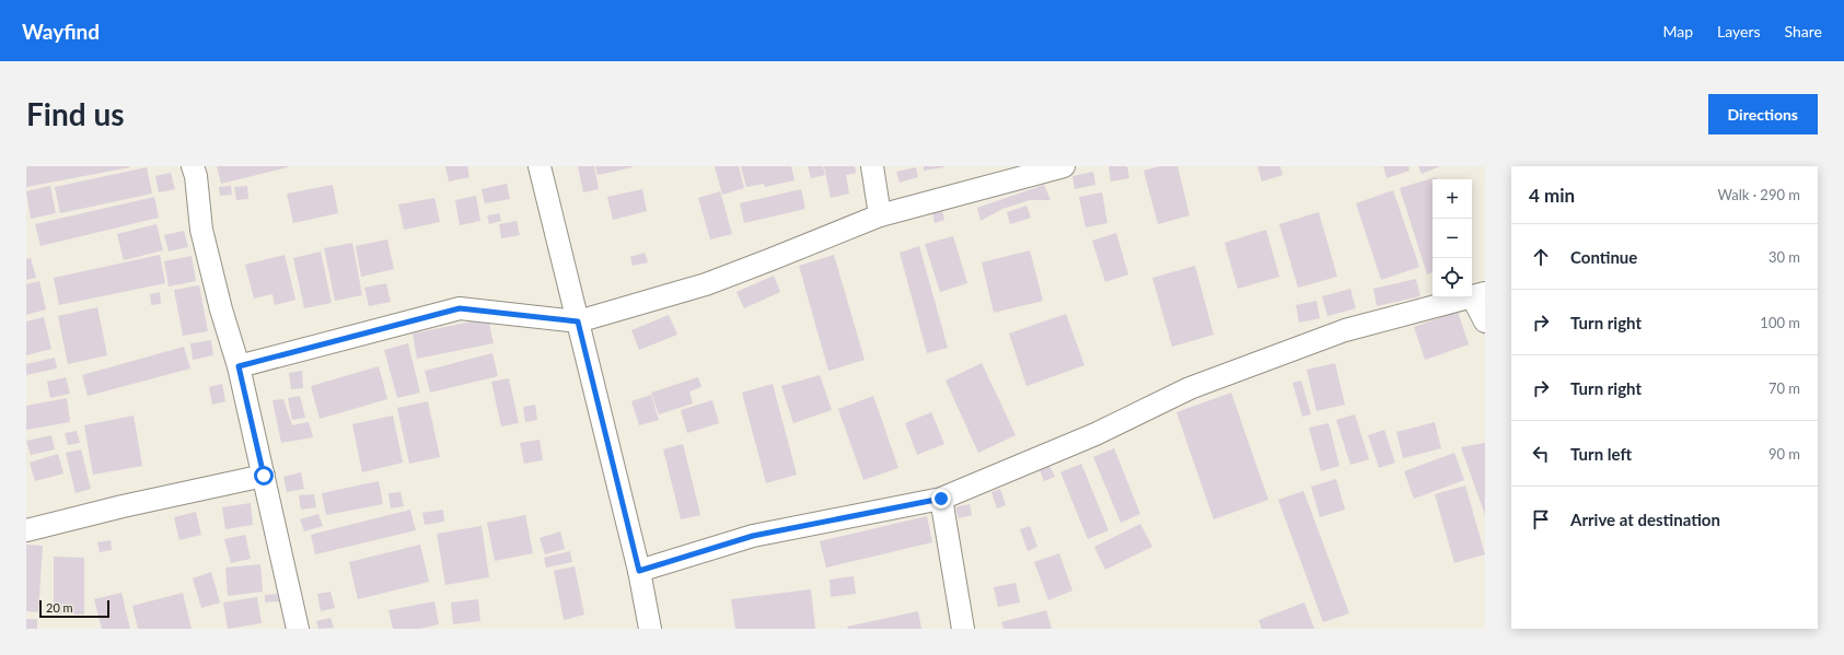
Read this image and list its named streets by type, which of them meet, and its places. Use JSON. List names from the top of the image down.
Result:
{
  "scale_bar": "20 m",
  "page": {
    "header": "Wayfind",
    "nav": ["Map", "Layers", "Share"],
    "buttons": "Directions",
    "title": "Find us",
    "heading": ["4 min", "Walk · 290 m"],
    "map_buttons": ["+", "−"],
    "list": [
      ["Continue", "30 m"],
      ["Turn right", "100 m"],
      ["Turn right", "70 m"],
      ["Turn left", "90 m"],
      "Arrive at destination"
    ],
    "scale": "20 m"
  }
}
